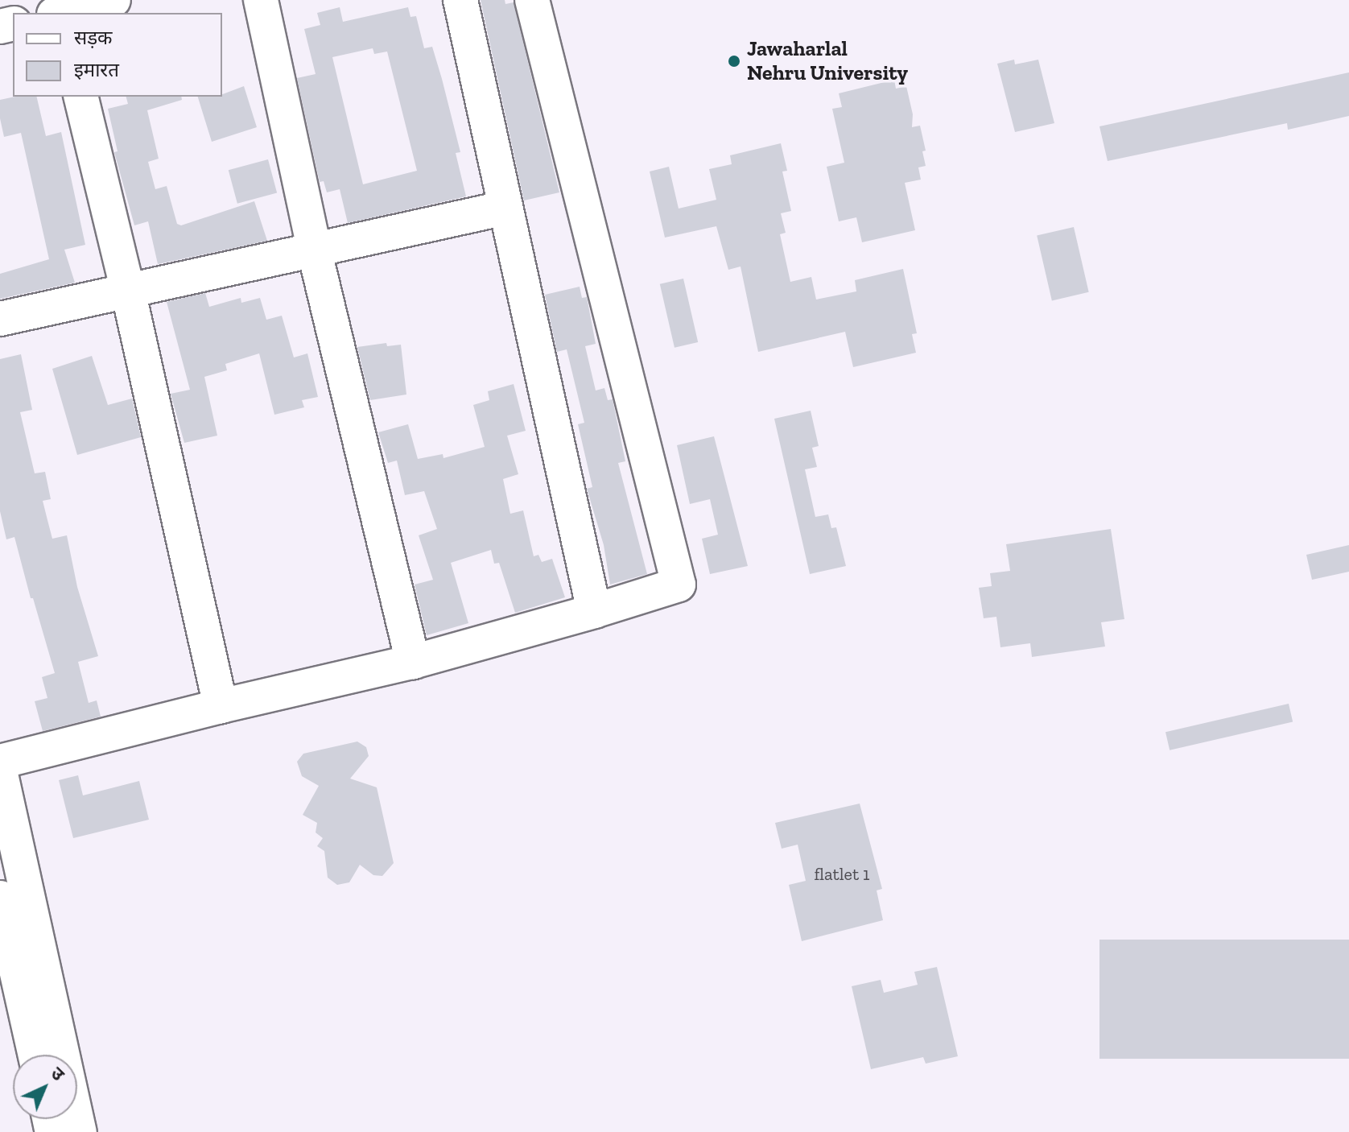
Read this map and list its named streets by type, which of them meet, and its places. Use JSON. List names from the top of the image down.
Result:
{
  "places": ["Jawaharlal Nehru University"],
  "house_numbers": ["flatlet 1"],
  "legend": ["सड़क", "इमारत"],
  "north": "top right"
}
